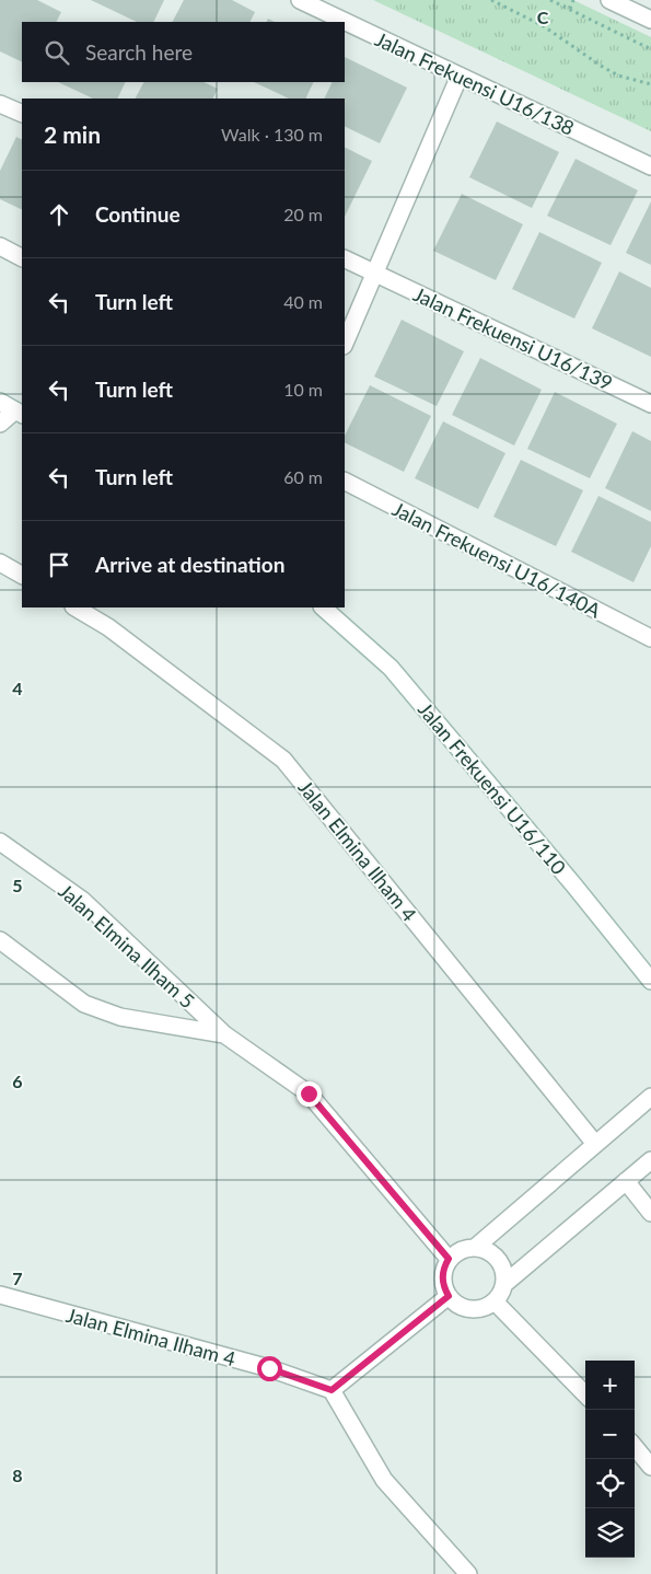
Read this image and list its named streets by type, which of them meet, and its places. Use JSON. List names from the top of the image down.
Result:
{
  "streets": {
    "street": [
      "Jalan Frekuensi U16/138",
      "Jalan Frekuensi U16/139",
      "Jalan Frekuensi U16/140A",
      "Jalan Frekuensi U16/110",
      "Jalan Elmina Ilham 4",
      "Jalan Elmina Ilham 5"
    ]
  },
  "page": {
    "search": "Search here",
    "heading": ["2 min", "Walk · 130 m"],
    "list": [
      ["Continue", "20 m"],
      ["Turn left", "40 m"],
      ["Turn left", "10 m"],
      ["Turn left", "60 m"],
      "Arrive at destination"
    ],
    "map_buttons": ["+", "−"]
  },
  "grid": {
    "columns": ["C"],
    "rows": [
      "4",
      "5",
      "6",
      "7",
      "8"
    ]
  }
}
